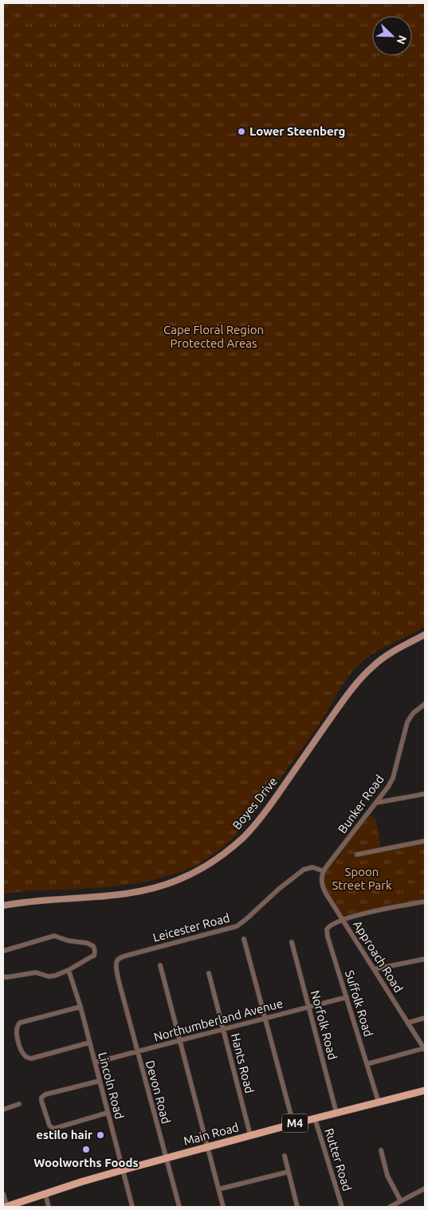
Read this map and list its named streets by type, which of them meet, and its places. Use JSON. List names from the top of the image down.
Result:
{
  "streets": {
    "main road": ["Boyes Drive", "M4", "Main Road"],
    "street": [
      "Bunker Road",
      "Leicester Road",
      "Approach Road",
      "Suffolk Road",
      "Northumberland Avenue",
      "Norfolk Road",
      "Hants Road",
      "Lincoln Road",
      "Devon Road",
      "Rutter Road"
    ]
  },
  "crossings": [
    ["Bunker Road", "Leicester Road"],
    ["Bunker Road", "Approach Road"],
    ["Leicester Road", "Approach Road"],
    ["Leicester Road", "Devon Road"],
    ["Approach Road", "Suffolk Road"],
    ["Suffolk Road", "Northumberland Avenue"],
    ["Suffolk Road", "Main Road"],
    ["Northumberland Avenue", "Norfolk Road"],
    ["Northumberland Avenue", "Hants Road"],
    ["Northumberland Avenue", "Lincoln Road"],
    ["Northumberland Avenue", "Devon Road"],
    ["Norfolk Road", "Main Road"],
    ["Hants Road", "Main Road"],
    ["Lincoln Road", "Main Road"],
    ["Devon Road", "Main Road"],
    ["Main Road", "Rutter Road"]
  ],
  "parks": ["Cape Floral Region Protected Areas", "Spoon Street Park"],
  "places": ["Lower Steenberg", "estilo hair", "Woolworths Foods"],
  "north": "bottom right"
}
